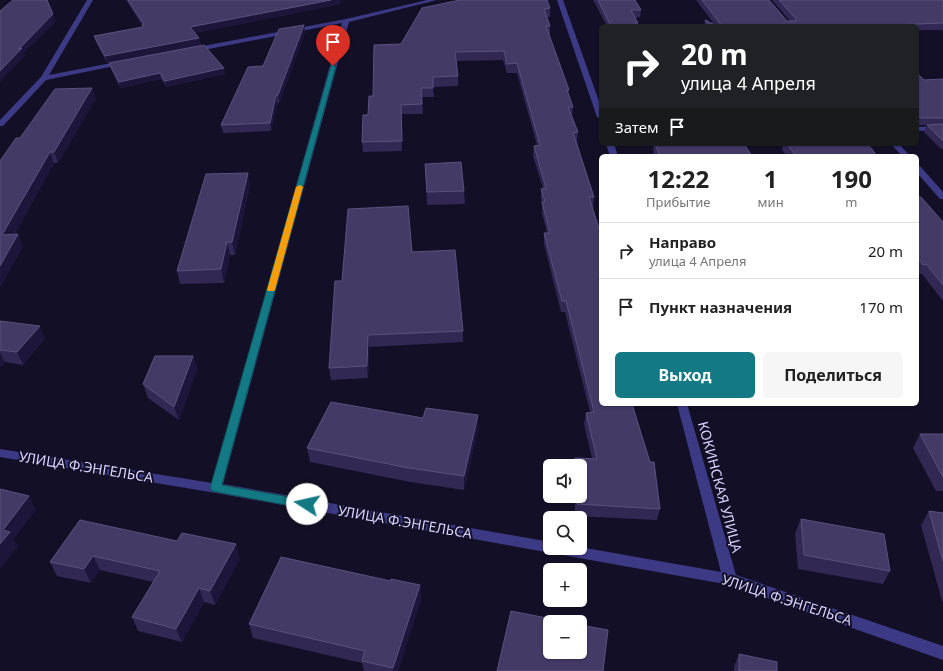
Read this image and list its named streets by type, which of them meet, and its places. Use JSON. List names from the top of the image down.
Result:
{
  "streets": {
    "street": ["УЛИЦА Ф.ЭНГЕЛЬСА", "КОКИНСКАЯ УЛИЦА"]
  },
  "crossings": [
    ["УЛИЦА Ф.ЭНГЕЛЬСА", "КОКИНСКАЯ УЛИЦА"]
  ],
  "page": {
    "turn": ["20 m", "улица 4 Апреля"],
    "then": "Затем",
    "eta": [
      "12:22",
      "Прибытие",
      "1",
      "мин",
      "190",
      "m"
    ],
    "list": [
      {
        "name": "Направо",
        "note": "улица 4 Апреля",
        "value": "20 m"
      },
      {
        "name": "Пункт назначения",
        "value": "170 m"
      }
    ],
    "buttons": ["Выход", "Поделиться"],
    "map_buttons": ["+", "−"]
  }
}
